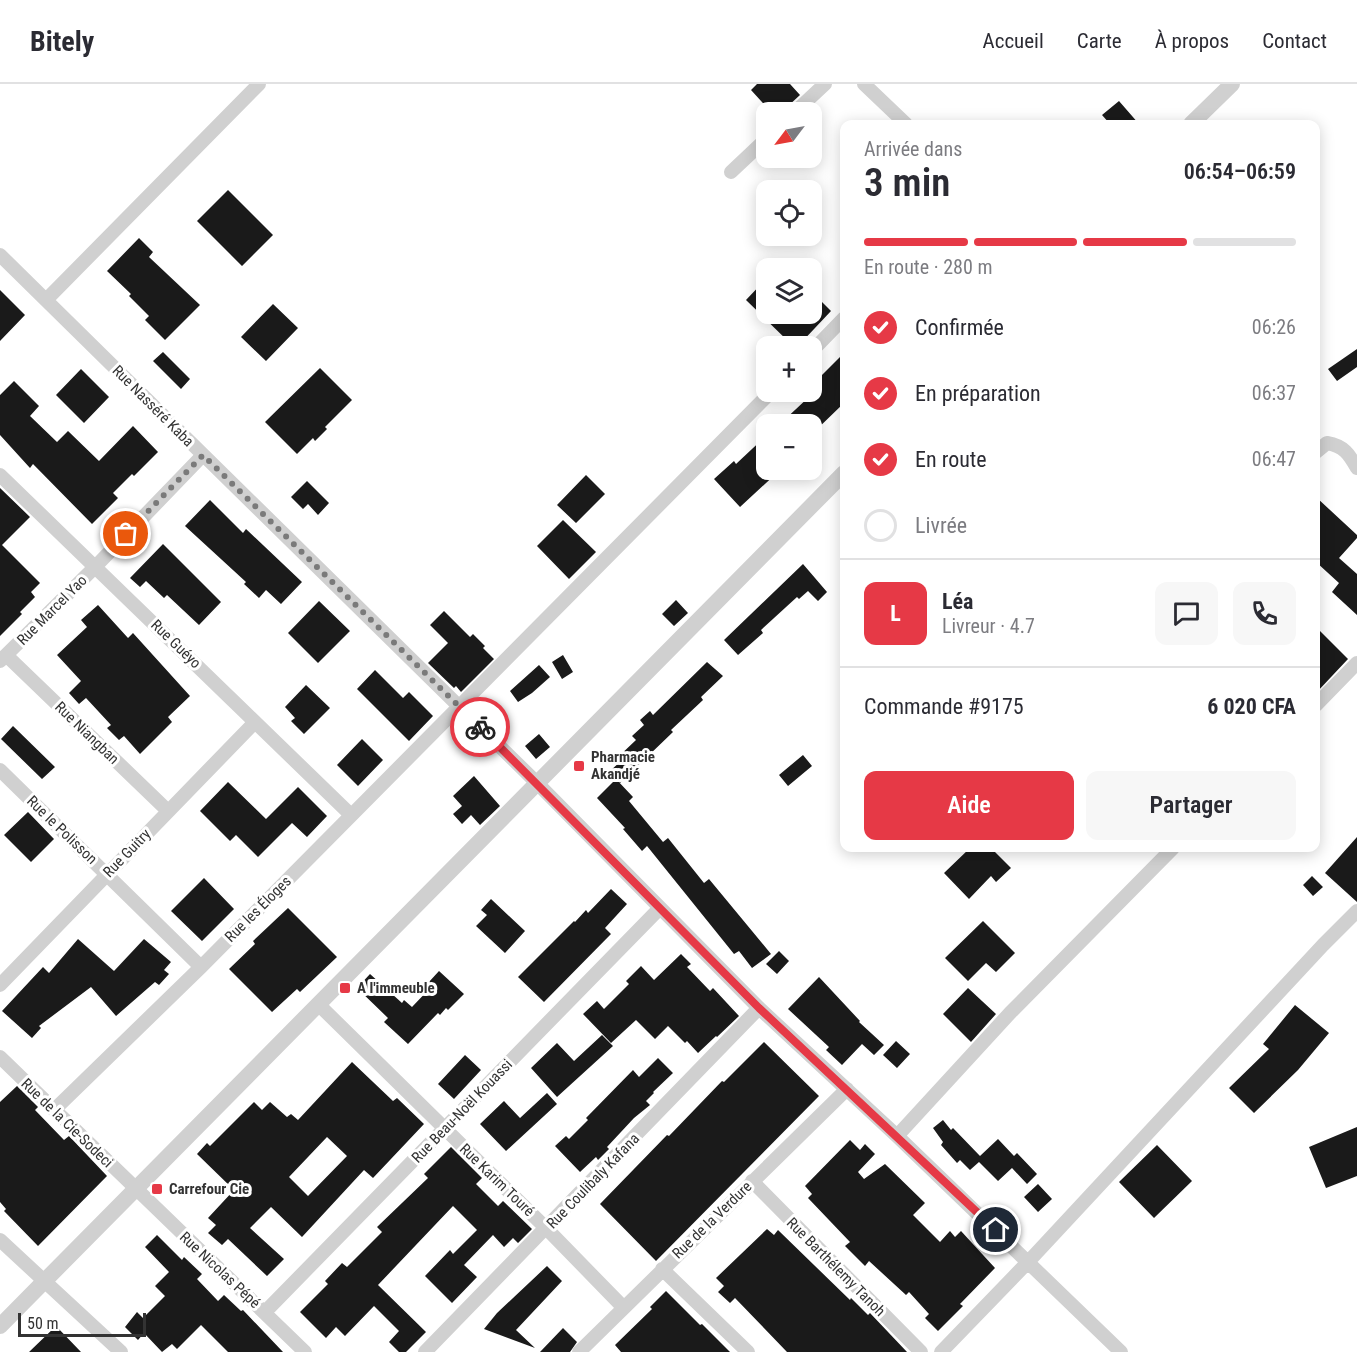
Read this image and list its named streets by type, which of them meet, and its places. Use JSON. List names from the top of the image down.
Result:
{
  "streets": {
    "street": [
      "Rue Nasséré Kaba",
      "Rue Marcel Yao",
      "Rue Guéyo",
      "Rue Niangban",
      "Rue le Polisson",
      "Rue Guitry",
      "Rue les Éloges",
      "Rue Beau-Noël Kouassi",
      "Rue de la Cie-Sodeci",
      "Rue Karim Touré",
      "Rue Coulibaly Kafana",
      "Rue de la Verdure",
      "Rue Barthélemy Tanoh",
      "Rue Nicolas Pépé"
    ]
  },
  "crossings": [
    ["Rue Nasséré Kaba", "Rue Marcel Yao"],
    ["Rue Nasséré Kaba", "Rue les Éloges"],
    ["Rue Nasséré Kaba", "Rue Beau-Noël Kouassi"],
    ["Rue Nasséré Kaba", "Rue Coulibaly Kafana"],
    ["Rue Nasséré Kaba", "Rue de la Verdure"],
    ["Rue Marcel Yao", "Rue Guéyo"],
    ["Rue Marcel Yao", "Rue Niangban"],
    ["Rue Guéyo", "Rue Guitry"],
    ["Rue Guéyo", "Rue les Éloges"],
    ["Rue Niangban", "Rue Guitry"],
    ["Rue le Polisson", "Rue Guitry"],
    ["Rue le Polisson", "Rue les Éloges"],
    ["Rue les Éloges", "Rue de la Cie-Sodeci"],
    ["Rue Beau-Noël Kouassi", "Rue Karim Touré"],
    ["Rue Beau-Noël Kouassi", "Rue Nicolas Pépé"],
    ["Rue de la Cie-Sodeci", "Rue Nicolas Pépé"],
    ["Rue Karim Touré", "Rue Coulibaly Kafana"],
    ["Rue Karim Touré", "Rue de la Verdure"],
    ["Rue de la Verdure", "Rue Barthélemy Tanoh"]
  ],
  "places": {
    "transit": ["Pharmacie Akandjé", "A l'immeuble", "Carrefour Cie"]
  },
  "scale_bar": "50 m",
  "north": "bottom left",
  "page": {
    "header": "Bitely",
    "nav": [
      "Accueil",
      "Carte",
      "À propos",
      "Contact"
    ],
    "map_buttons": ["+", "−"],
    "heading": ["3 min", "Arrivée dans", "06:54–06:59"],
    "panel": [
      "Léa",
      "Livreur · 4.7",
      "Commande #9175",
      "6 020 CFA"
    ],
    "bar": "En route · 280 m",
    "list": [
      ["Confirmée", "06:26"],
      ["En préparation", "06:37"],
      ["En route", "06:47"],
      "Livrée"
    ],
    "round": "L",
    "buttons": ["Aide", "Partager"],
    "scale": "50 m"
  }
}
